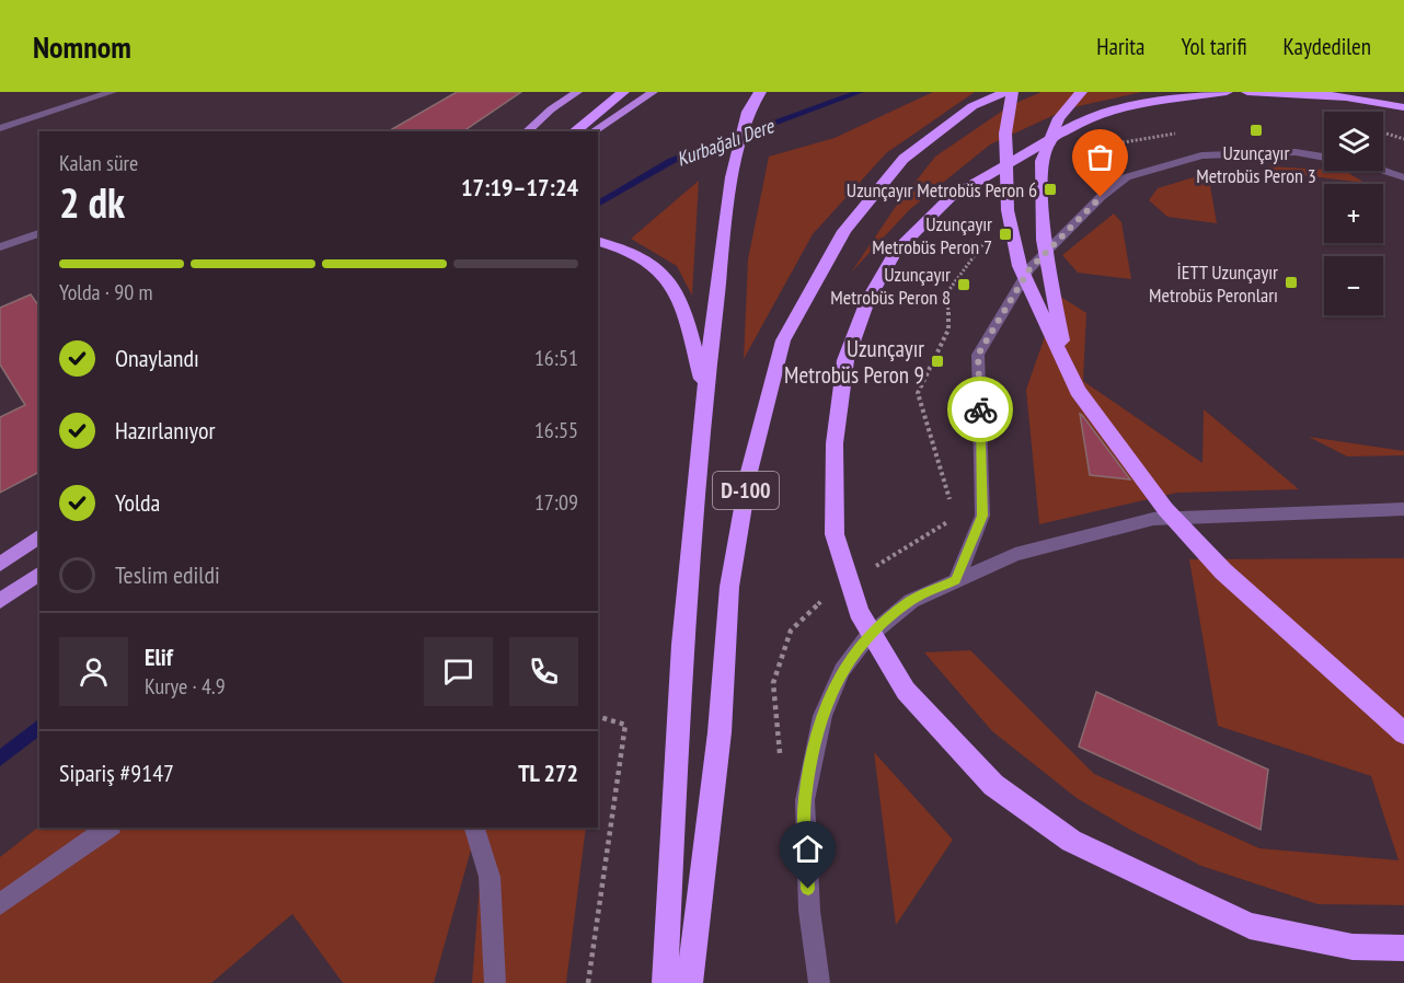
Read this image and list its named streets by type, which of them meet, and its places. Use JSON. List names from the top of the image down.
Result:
{
  "streets": {
    "highway": ["D-100"]
  },
  "water": ["Kurbağalı Dere"],
  "places": {
    "transit": [
      "Uzunçayır Metrobüs Peron 3",
      "Uzunçayır Metrobüs Peron 6",
      "Uzunçayır Metrobüs Peron 7",
      "İETT Uzunçayır Metrobüs Peronları",
      "Uzunçayır Metrobüs Peron 8",
      "Uzunçayır Metrobüs Peron 9"
    ]
  },
  "page": {
    "header": "Nomnom",
    "nav": ["Harita", "Yol tarifi", "Kaydedilen"],
    "map_buttons": ["+", "−"],
    "heading": ["2 dk", "Kalan süre", "17:19–17:24"],
    "panel": [
      "Elif",
      "Kurye · 4.9",
      "Sipariş #9147",
      "TL 272"
    ],
    "bar": "Yolda · 90 m",
    "list": [
      ["Onaylandı", "16:51"],
      ["Hazırlanıyor", "16:55"],
      ["Yolda", "17:09"],
      "Teslim edildi"
    ]
  }
}
